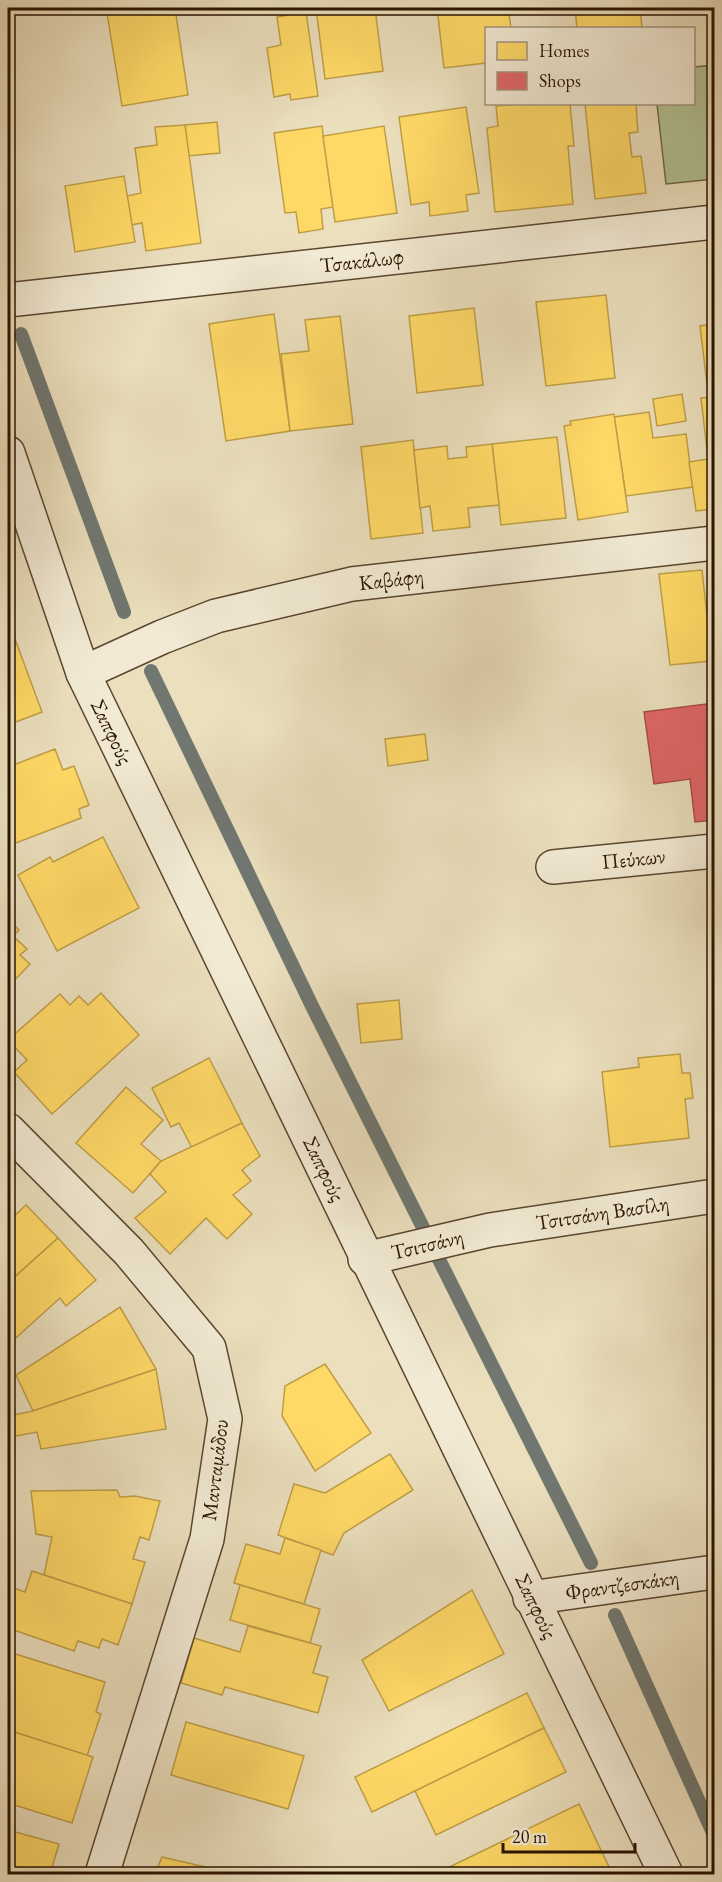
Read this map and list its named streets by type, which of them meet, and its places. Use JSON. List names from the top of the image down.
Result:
{
  "streets": {
    "street": [
      "Τσακάλωφ",
      "Καβάφη",
      "Σαπφούς",
      "Πεύκων",
      "Τσιτσάνη Βασίλη",
      "Τσιτσάνη",
      "Μανταμάδου",
      "Φραντζεσκάκη"
    ]
  },
  "crossings": [
    ["Καβάφη", "Σαπφούς"],
    ["Σαπφούς", "Τσιτσάνη"],
    ["Σαπφούς", "Φραντζεσκάκη"],
    ["Τσιτσάνη Βασίλη", "Τσιτσάνη"]
  ],
  "legend": ["Homes", "Shops"],
  "scale_bar": "20 m"
}
